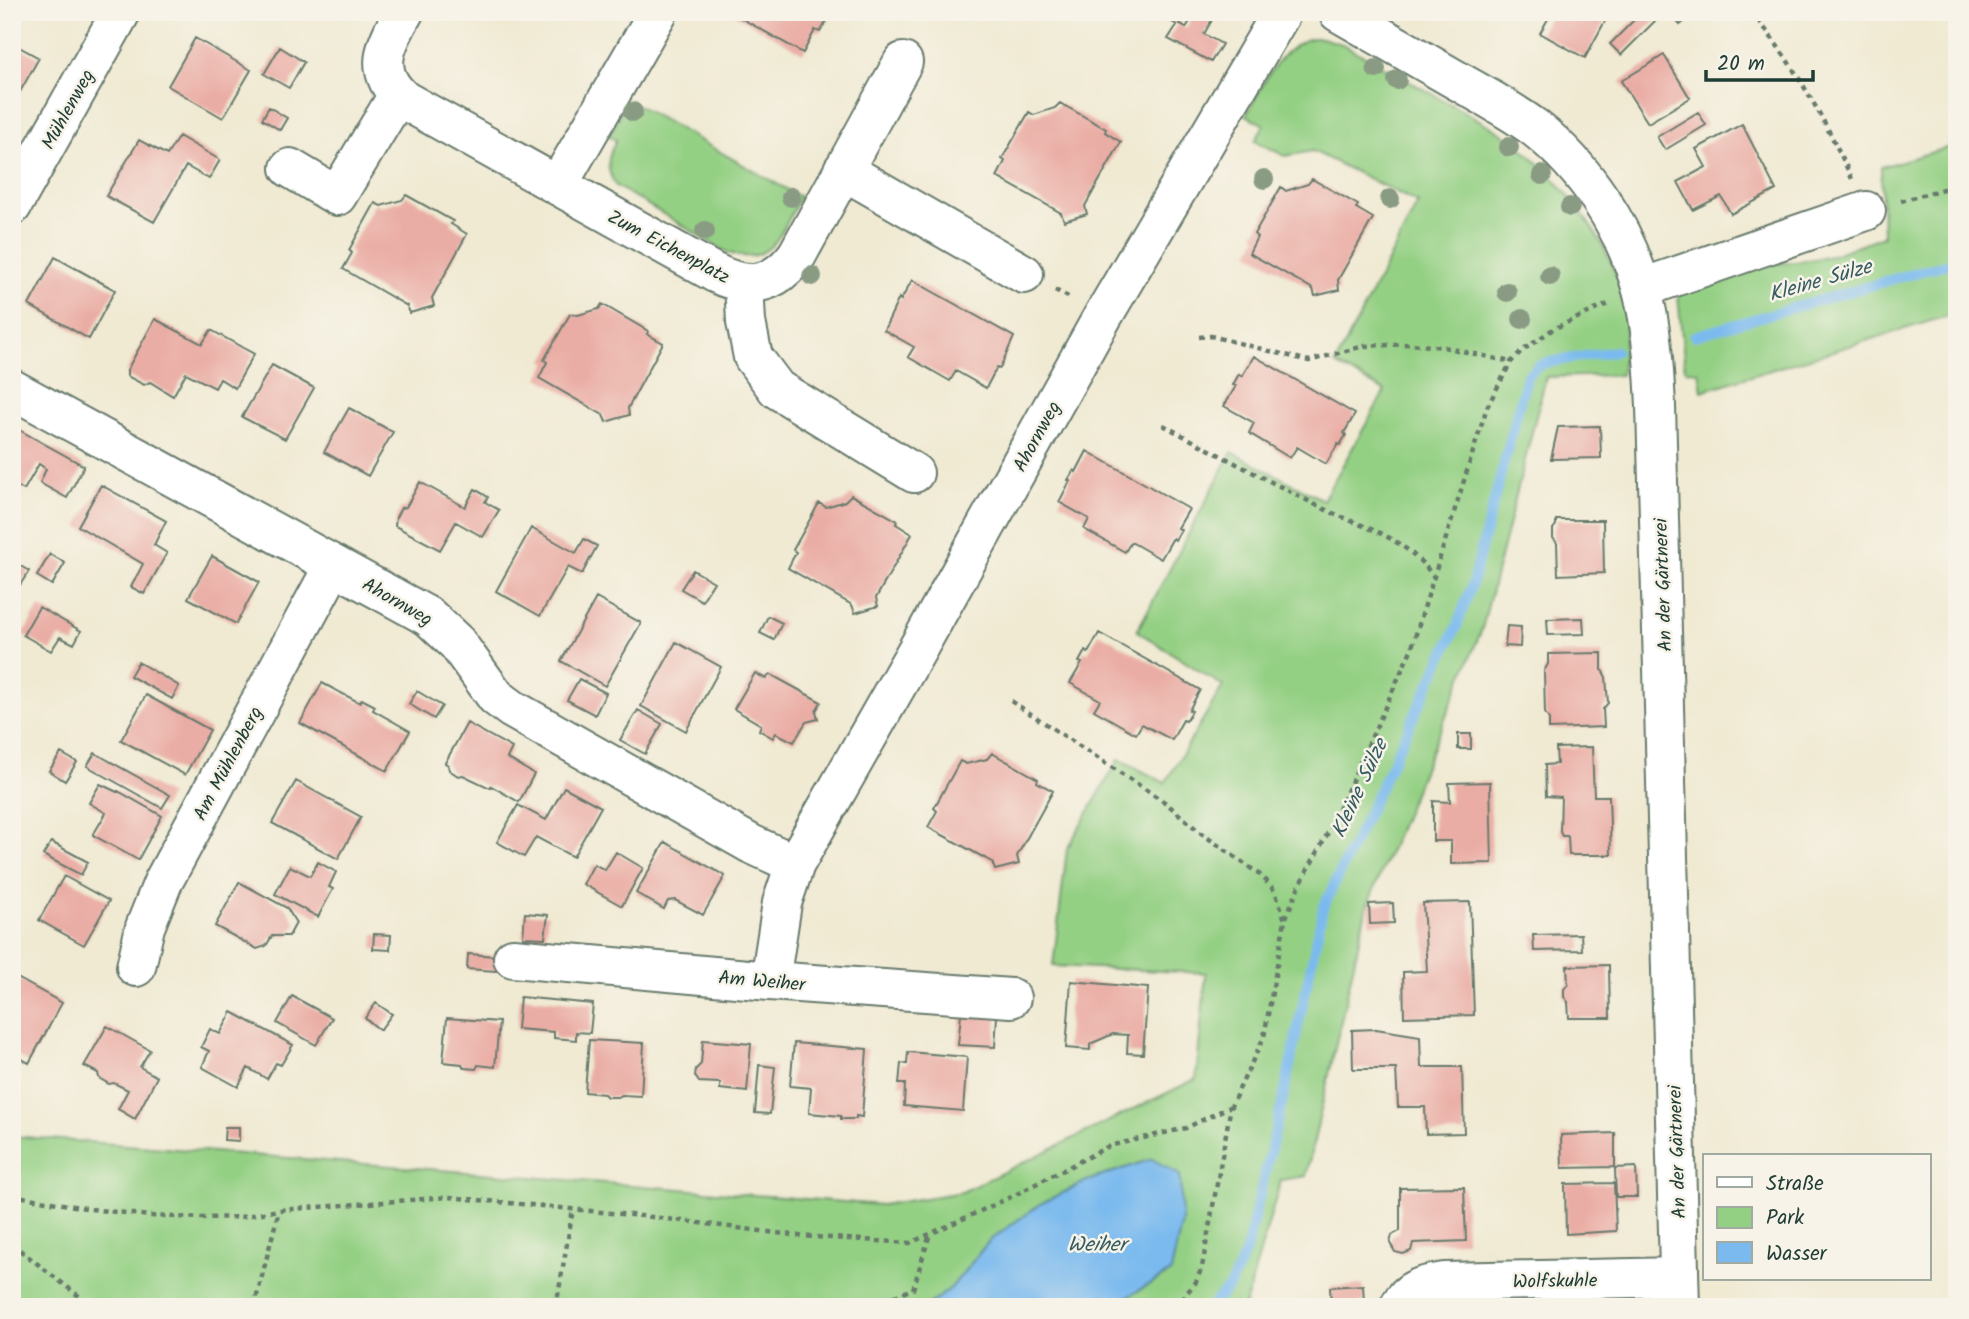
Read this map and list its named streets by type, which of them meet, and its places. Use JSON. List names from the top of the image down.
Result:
{
  "streets": {
    "street": [
      "Mühlenweg",
      "Zum Eichenplatz",
      "Ahornweg",
      "An der Gärtnerei",
      "Am Mühlenberg",
      "Am Weiher",
      "Wolfskuhle"
    ]
  },
  "crossings": [
    ["Ahornweg", "Am Mühlenberg"],
    ["Ahornweg", "Am Weiher"],
    ["An der Gärtnerei", "Wolfskuhle"]
  ],
  "water": ["Kleine Sülze", "Weiher"],
  "legend": ["Straße", "Park", "Wasser"],
  "scale_bar": "20 m"
}
